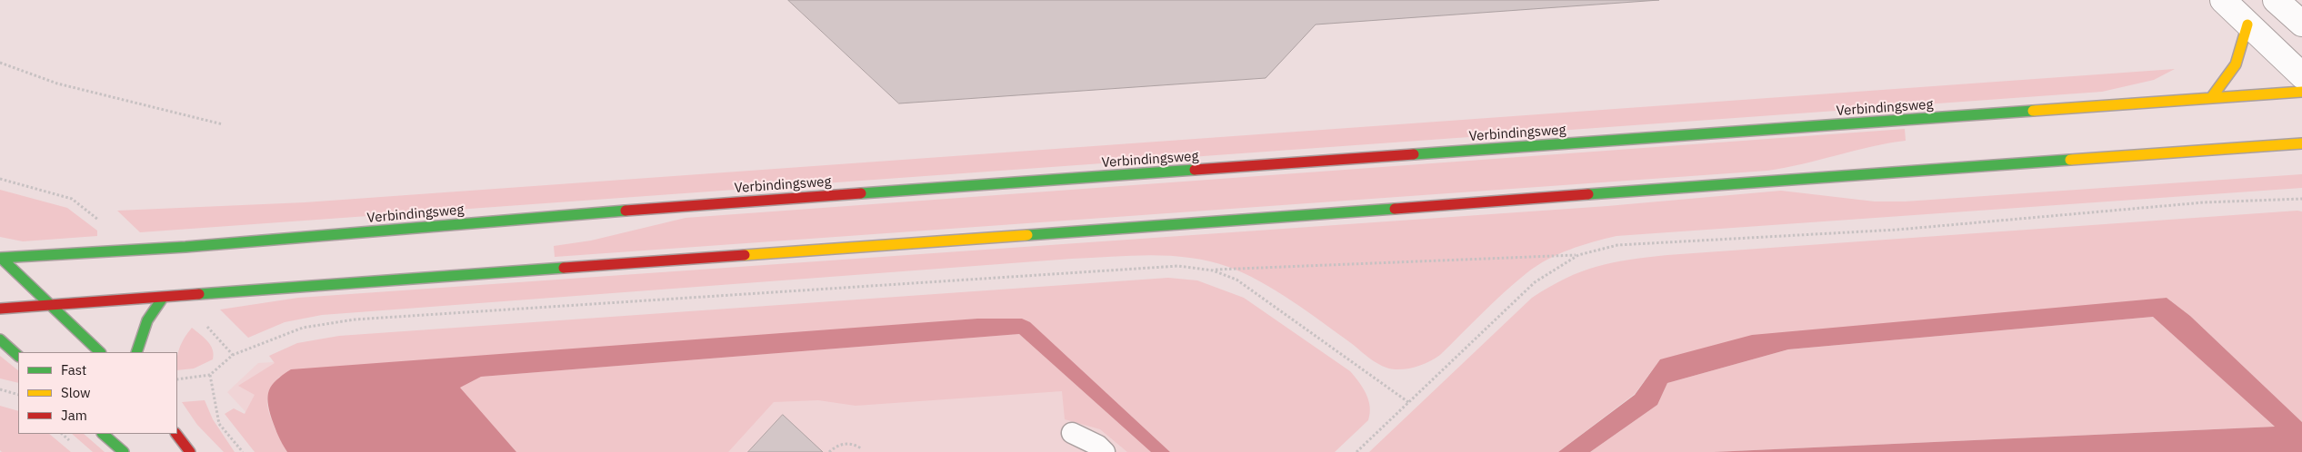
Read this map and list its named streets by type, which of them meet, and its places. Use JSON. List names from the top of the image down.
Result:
{
  "streets": {
    "street": ["Verbindingsweg"]
  },
  "legend": ["Fast", "Slow", "Jam"]
}
